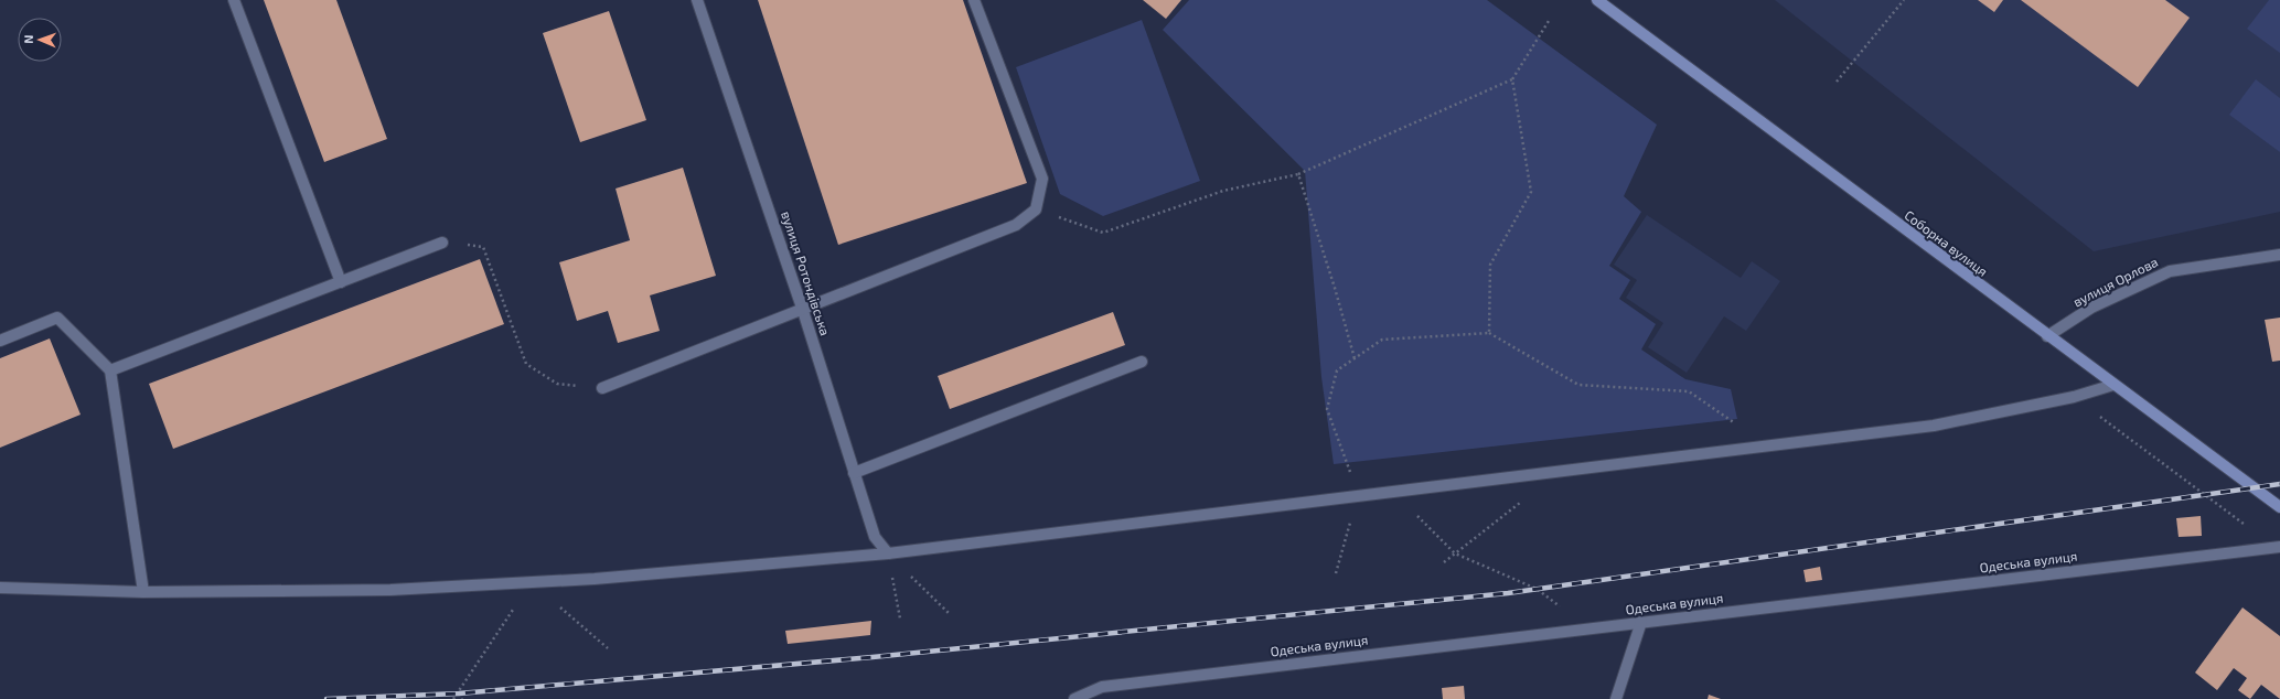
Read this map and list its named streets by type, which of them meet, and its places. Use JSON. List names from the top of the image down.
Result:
{
  "streets": {
    "main road": ["Соборна вулиця"],
    "street": ["вулиця Ротондівська", "вулиця Орлова", "Одеська вулиця"]
  },
  "crossings": [
    ["Соборна вулиця", "вулиця Орлова"]
  ],
  "north": "left"
}
